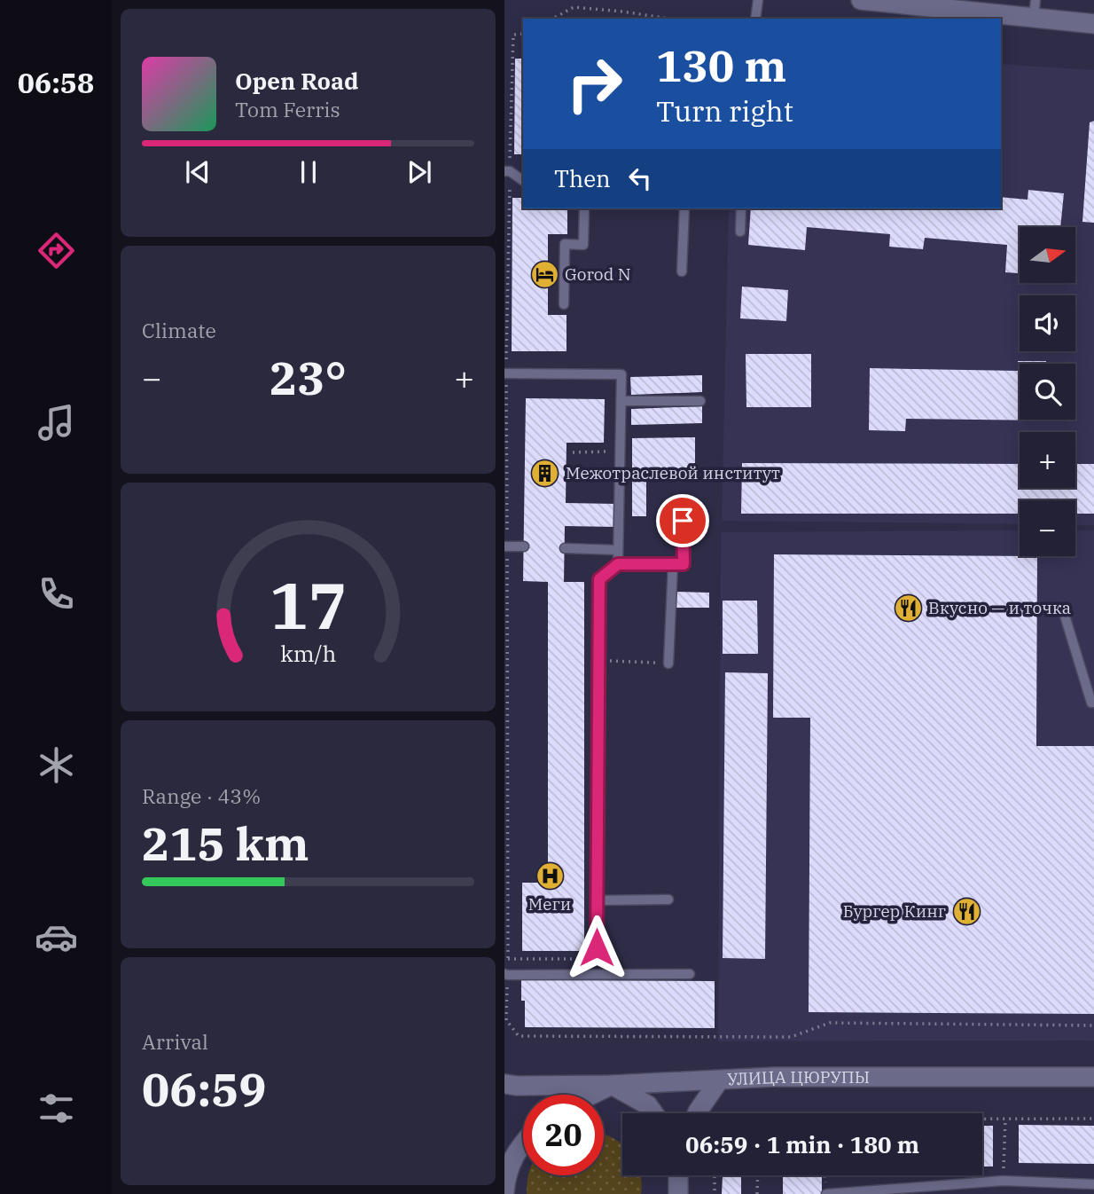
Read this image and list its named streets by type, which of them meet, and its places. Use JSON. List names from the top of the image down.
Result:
{
  "streets": {
    "main road": ["УЛИЦА ЦЮРУПЫ"]
  },
  "places": {
    "hotel": ["Gorod N"],
    "building": ["Межотраслевой институт"],
    "restaurant": ["Вкусно — и точка", "Бургер Кинг"],
    "hospital": ["Меги"]
  },
  "north": "right",
  "page": {
    "tabs": "06:58",
    "turn": ["130 m", "Turn right"],
    "song": ["Open Road", "Tom Ferris"],
    "then": "Then",
    "map_buttons": ["+", "−"],
    "tile": [
      "Climate",
      ["Range · 43%", "215 km"],
      ["Arrival", "06:59"]
    ],
    "heat": ["−", "23°", "+"],
    "limit": "20",
    "trip": "06:59 · 1 min · 180 m",
    "gauge": ["17", "km/h"]
  }
}
